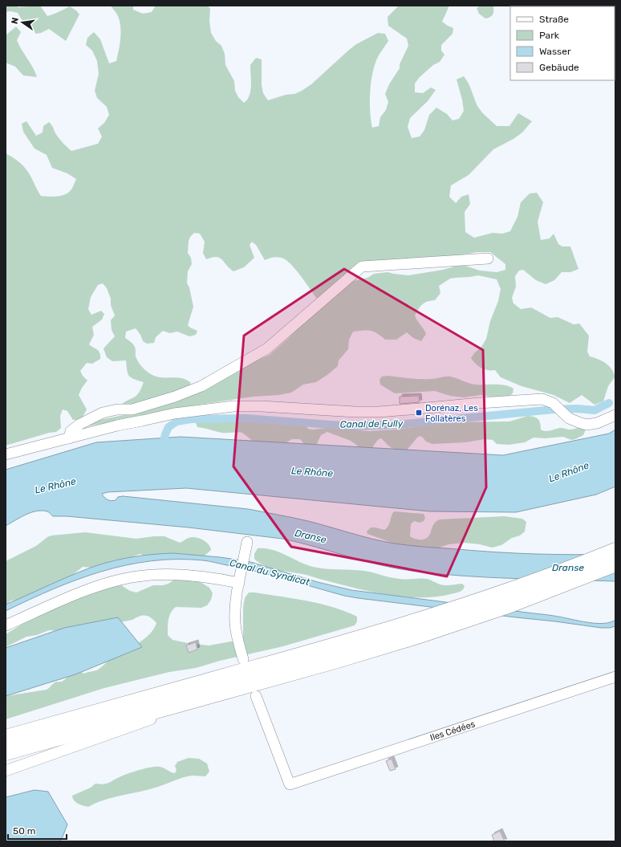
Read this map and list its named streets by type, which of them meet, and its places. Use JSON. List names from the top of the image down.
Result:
{
  "streets": {
    "street": ["Iles Cédées"]
  },
  "water": [
    "Canal de Fully",
    "Le Rhône",
    "Dranse",
    "Canal du Syndicat"
  ],
  "places": {
    "transit": ["Dorénaz, Les Follatères"]
  },
  "legend": [
    "Straße",
    "Park",
    "Wasser",
    "Gebäude"
  ],
  "scale_bar": "50 m",
  "north": "left"
}
